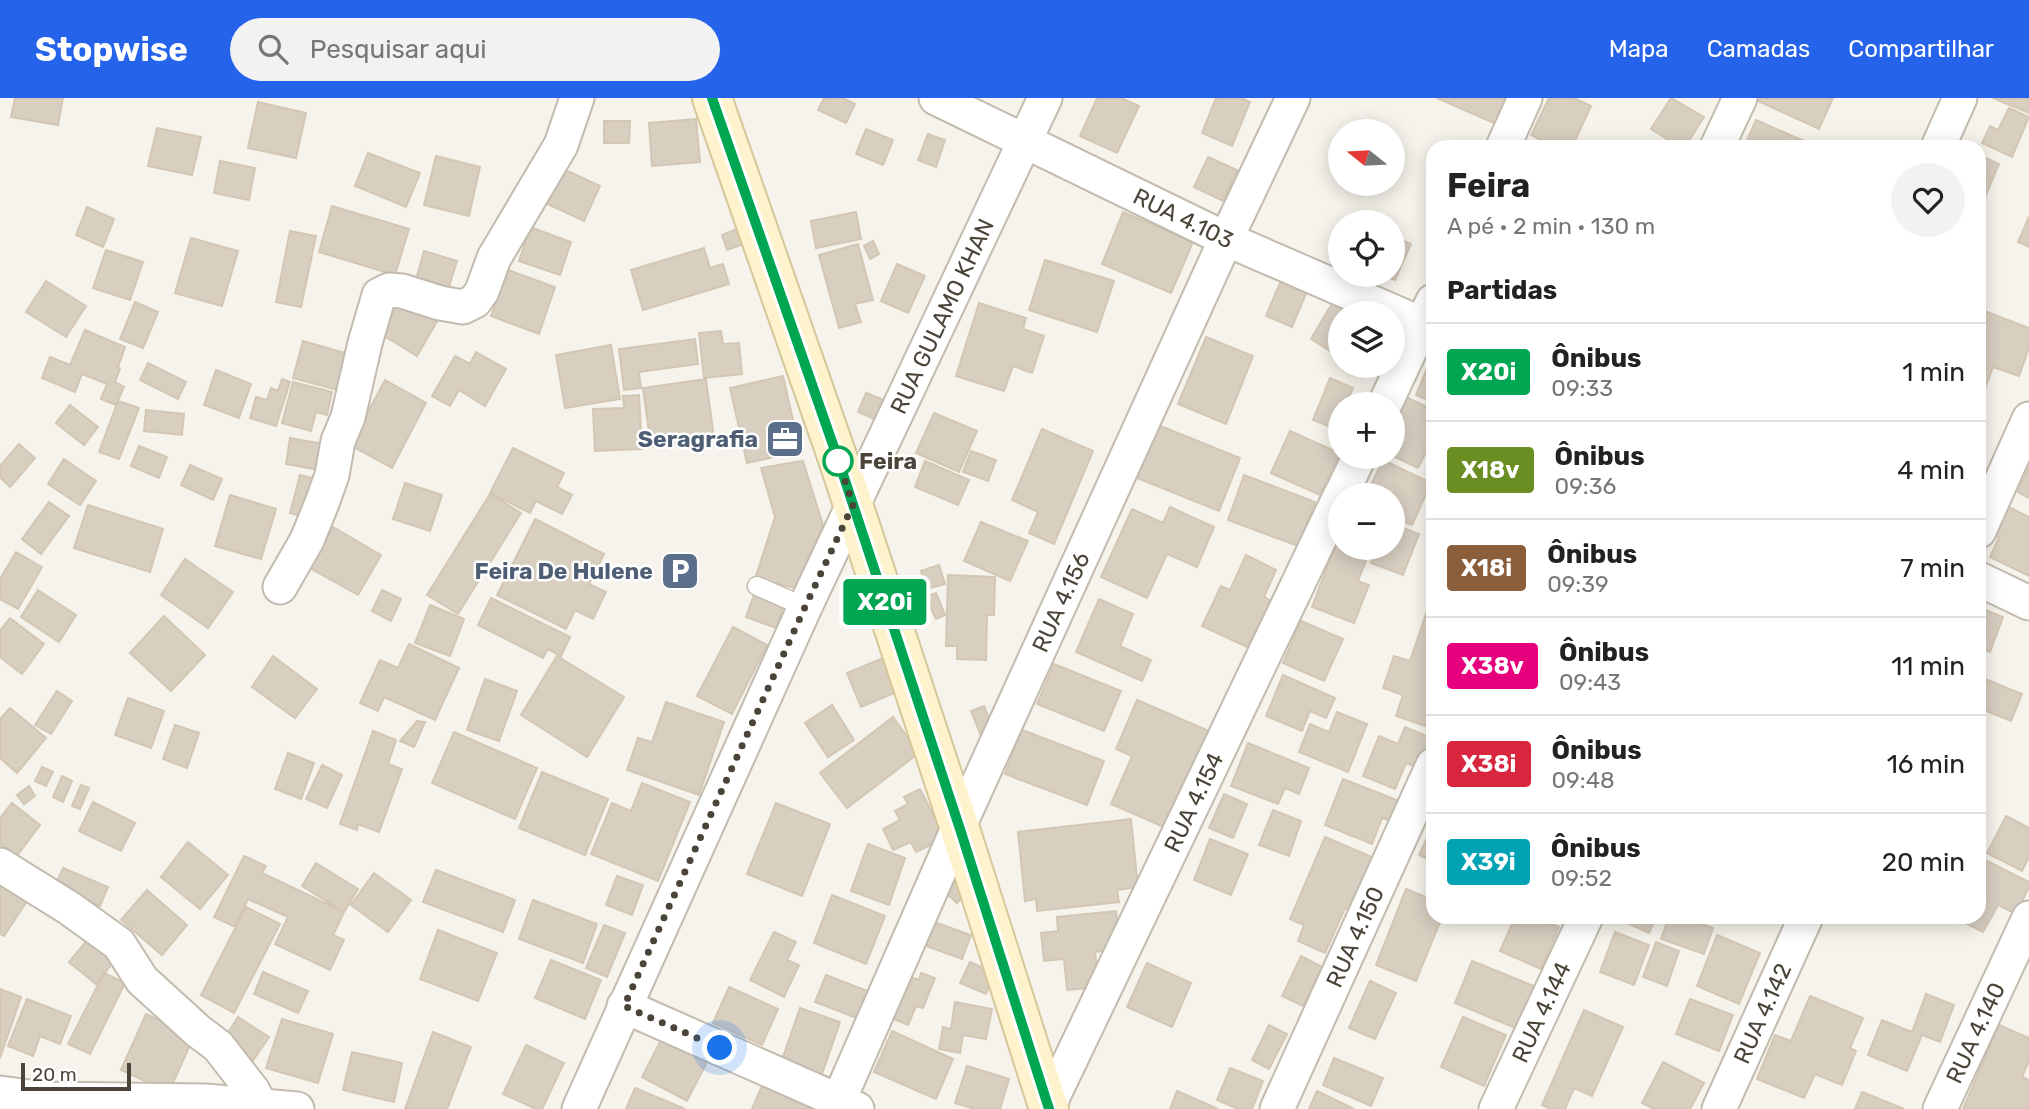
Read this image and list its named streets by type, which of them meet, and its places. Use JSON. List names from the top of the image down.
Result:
{
  "streets": {
    "street": [
      "RUA 4.103",
      "RUA GULAMO KHAN",
      "RUA 4.156",
      "RUA 4.154",
      "RUA 4.150",
      "RUA 4.144",
      "RUA 4.142",
      "RUA 4.140"
    ]
  },
  "crossings": [
    ["RUA 4.103", "RUA GULAMO KHAN"],
    ["RUA 4.103", "RUA 4.156"]
  ],
  "places": {
    "office": ["Seragrafia"],
    "other": ["Feira"],
    "parking": ["Feira De Hulene"]
  },
  "lines": ["bus line X20i"],
  "scale_bar": "20 m",
  "north": "left",
  "page": {
    "header": "Stopwise",
    "search": "Pesquisar aqui",
    "nav": ["Mapa", "Camadas", "Compartilhar"],
    "on_map": "X20i",
    "map_buttons": ["+", "−"],
    "heading": [
      ["Feira", "A pé · 2 min · 130 m"],
      "Partidas"
    ],
    "list": [
      {
        "mark": "X20i",
        "name": "Ônibus",
        "note": "09:33",
        "value": "1 min"
      },
      {
        "mark": "X18v",
        "name": "Ônibus",
        "note": "09:36",
        "value": "4 min"
      },
      {
        "mark": "X18i",
        "name": "Ônibus",
        "note": "09:39",
        "value": "7 min"
      },
      {
        "mark": "X38v",
        "name": "Ônibus",
        "note": "09:43",
        "value": "11 min"
      },
      {
        "mark": "X38i",
        "name": "Ônibus",
        "note": "09:48",
        "value": "16 min"
      },
      {
        "mark": "X39i",
        "name": "Ônibus",
        "note": "09:52",
        "value": "20 min"
      }
    ],
    "scale": "20 m"
  }
}
